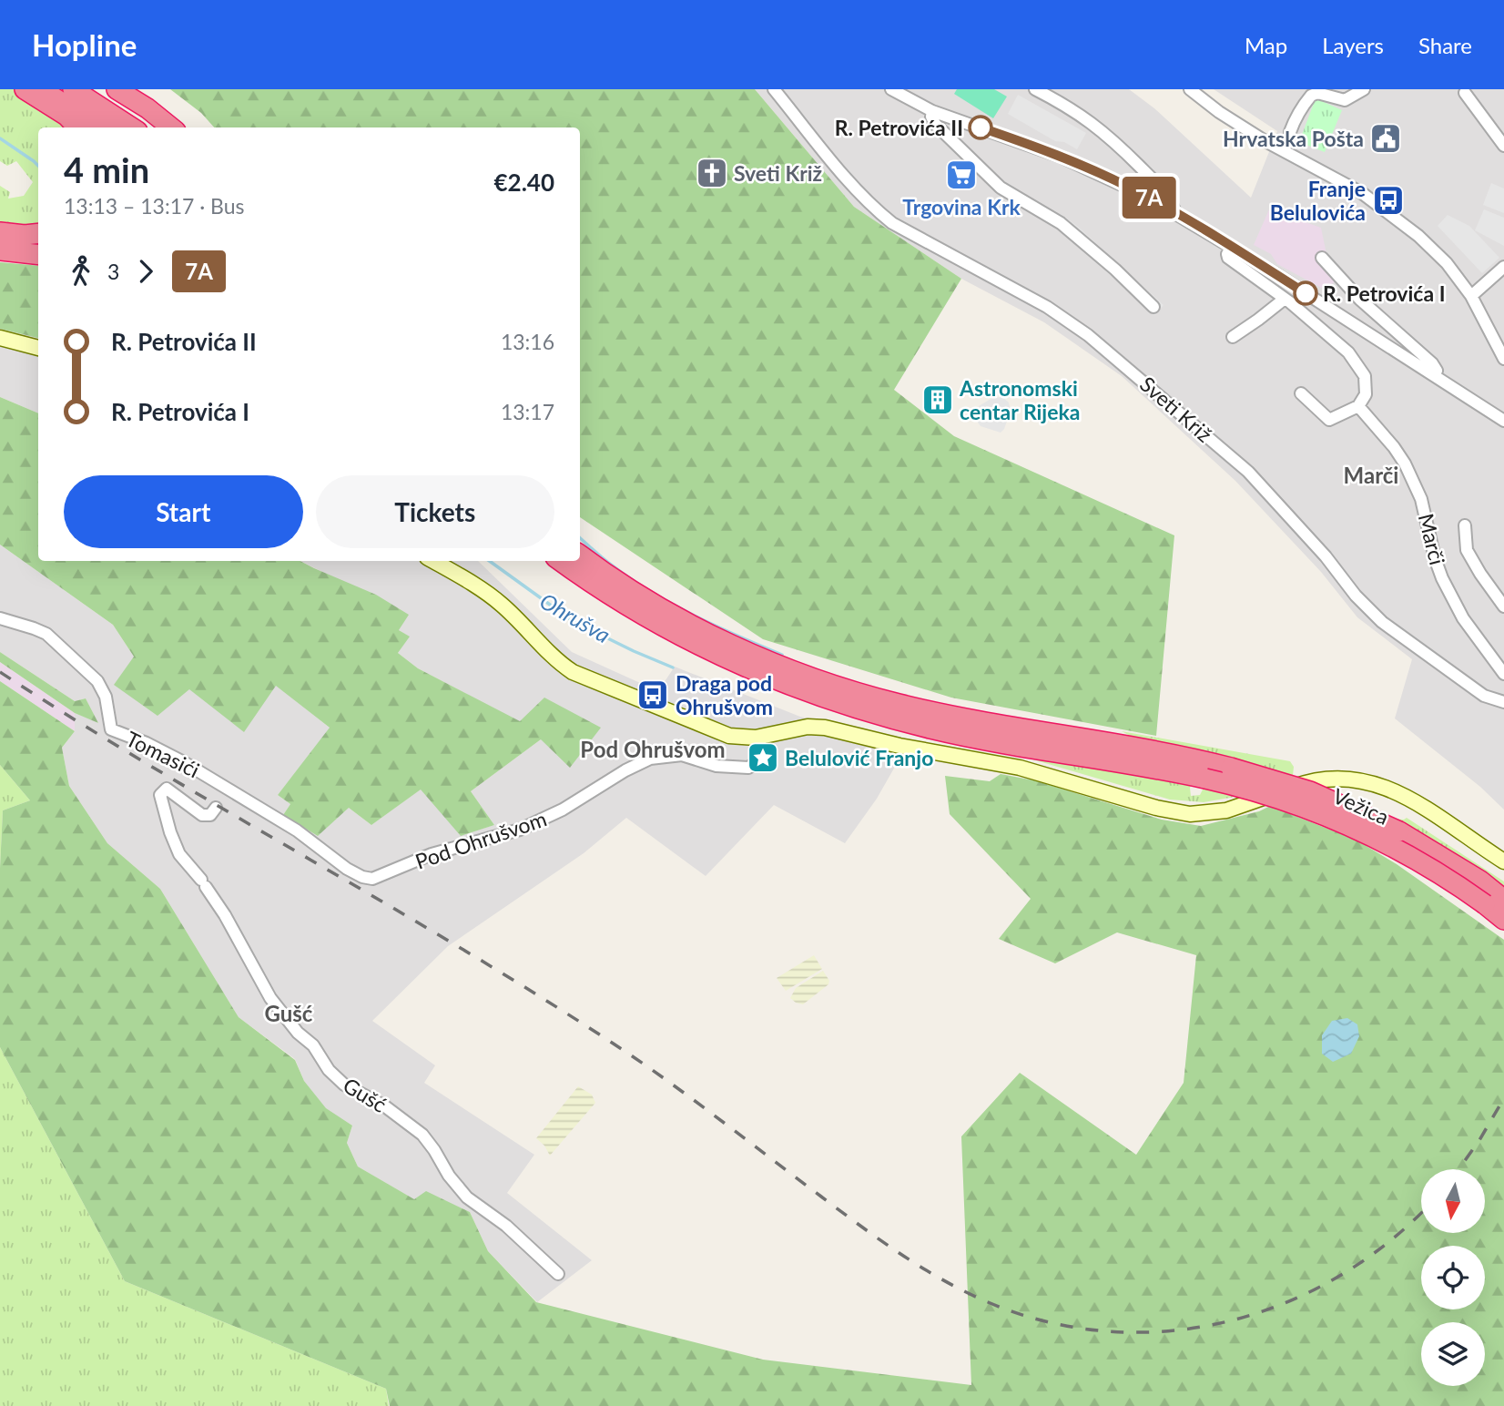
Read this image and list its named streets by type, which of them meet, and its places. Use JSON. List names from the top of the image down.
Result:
{
  "streets": {
    "highway": ["Vežica"],
    "street": [
      "Sveti Križ",
      "Marči",
      "Tomasići",
      "Pod Ohrušvom",
      "Gušć"
    ]
  },
  "crossings": [
    ["Tomasići", "Pod Ohrušvom"],
    ["Tomasići", "Gušć"],
    ["Pod Ohrušvom", "Gušć"]
  ],
  "districts": ["Marči", "Pod Ohrušvom", "Gušć"],
  "water": ["Ohrušva"],
  "places": {
    "other": ["R. Petrovića II", "R. Petrovića I"],
    "public building": ["Hrvatska Pošta"],
    "church": ["Sveti Križ"],
    "supermarket": ["Trgovina Krk"],
    "bus stop": ["Franje Belulovića", "Draga pod Ohrušvom"],
    "building": ["Astronomski centar Rijeka"],
    "place": ["Belulović Franjo"]
  },
  "lines": ["bus line 7A"],
  "north": "bottom",
  "page": {
    "header": "Hopline",
    "nav": ["Map", "Layers", "Share"],
    "on_map": "7A",
    "heading": ["4 min", "13:13 – 13:17 · Bus", "€2.40"],
    "legs": ["3", "7A"],
    "list": [
      {
        "name": "R. Petrovića II",
        "value": "13:16"
      },
      {
        "name": "R. Petrovića I",
        "value": "13:17"
      }
    ],
    "buttons": ["Start", "Tickets"]
  }
}
